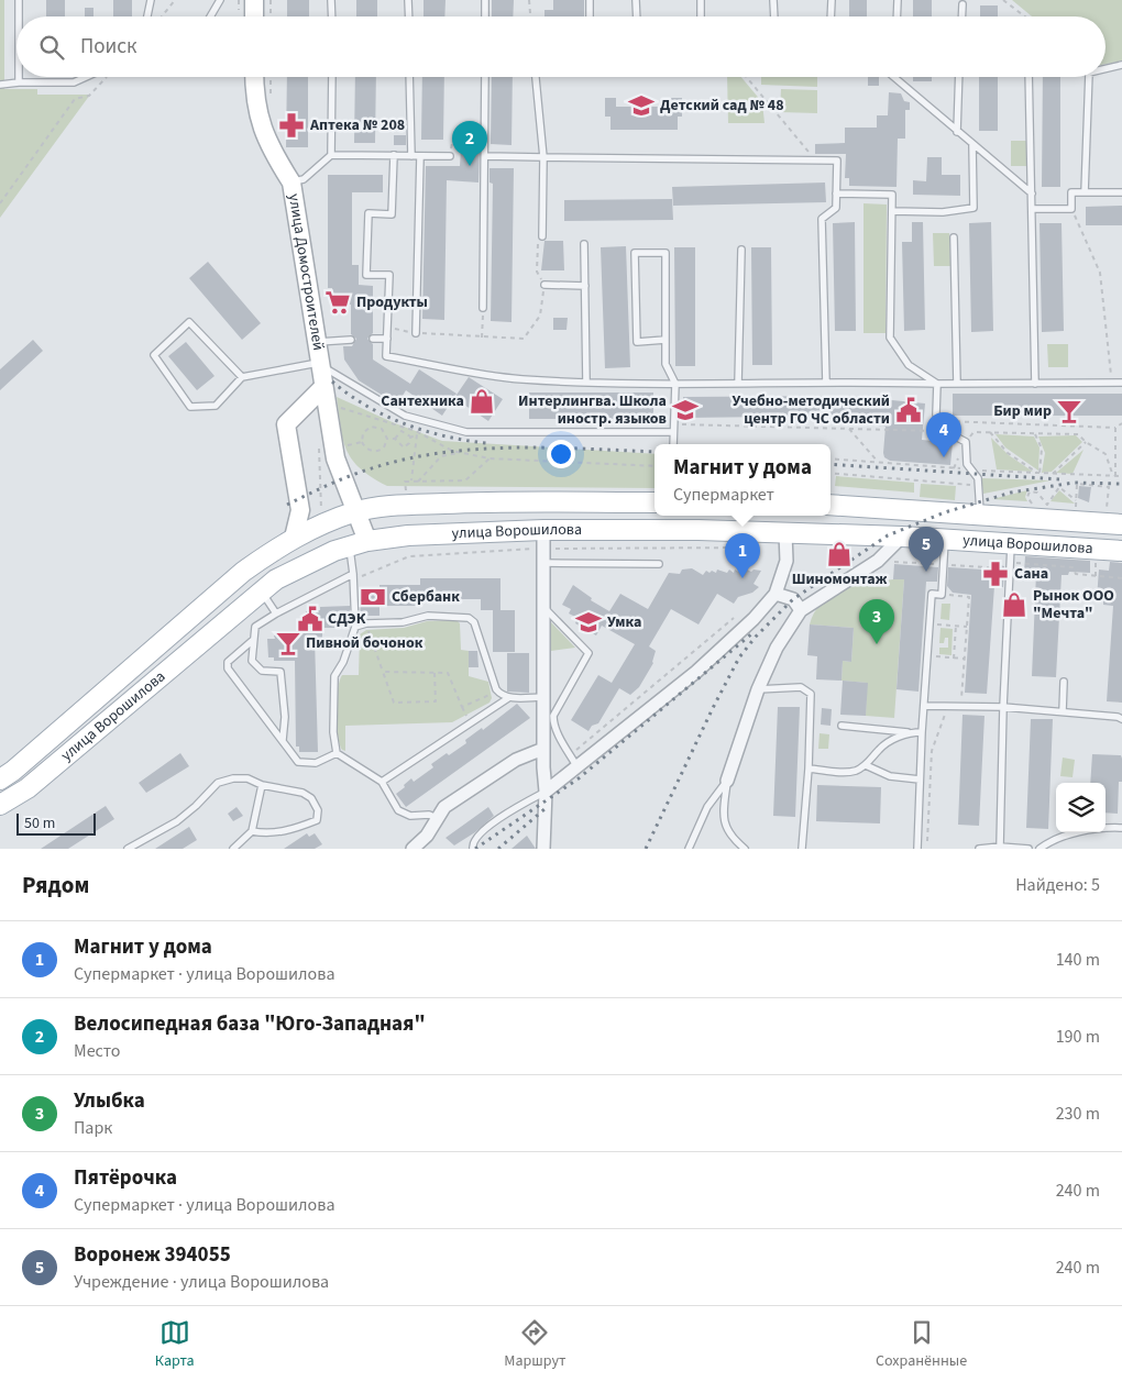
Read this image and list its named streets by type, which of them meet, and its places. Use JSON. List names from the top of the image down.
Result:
{
  "streets": {
    "main road": ["улица Ворошилова"],
    "street": ["улица Домостроителей"]
  },
  "crossings": [
    ["улица Домостроителей", "улица Ворошилова"]
  ],
  "places": {
    "school or university": ["Детский сад № 48", "Интерлингва. Школа иностр. языков", "Умка"],
    "pharmacy": ["Аптека № 208", "Сана"],
    "supermarket": ["Продукты"],
    "shop": ["Сантехника", "Шиномонтаж", "Рынок ООО \"Мечта\""],
    "public building": ["Учебно-методический центр ГО ЧС области", "СДЭК"],
    "bar": ["Бир мир", "Пивной бочонок"],
    "bank": ["Сбербанк"]
  },
  "scale_bar": "50 m",
  "page": {
    "search": "Поиск",
    "pins": [
      "2",
      "4",
      "5",
      "1",
      "3"
    ],
    "popup": ["Магнит у дома", "Супермаркет"],
    "scale": "50 m",
    "heading": ["Рядом", "Найдено: 5"],
    "list": [
      {
        "mark": "1",
        "name": "Магнит у дома",
        "note": "Супермаркет · улица Ворошилова",
        "value": "140 m"
      },
      {
        "mark": "2",
        "name": "Велосипедная база \"Юго-Западная\"",
        "note": "Место",
        "value": "190 m"
      },
      {
        "mark": "3",
        "name": "Улыбка",
        "note": "Парк",
        "value": "230 m"
      },
      {
        "mark": "4",
        "name": "Пятёрочка",
        "note": "Супермаркет · улица Ворошилова",
        "value": "240 m"
      },
      {
        "mark": "5",
        "name": "Воронеж 394055",
        "note": "Учреждение · улица Ворошилова",
        "value": "240 m"
      }
    ],
    "nav": ["Карта", "Маршрут", "Сохранённые"]
  }
}
